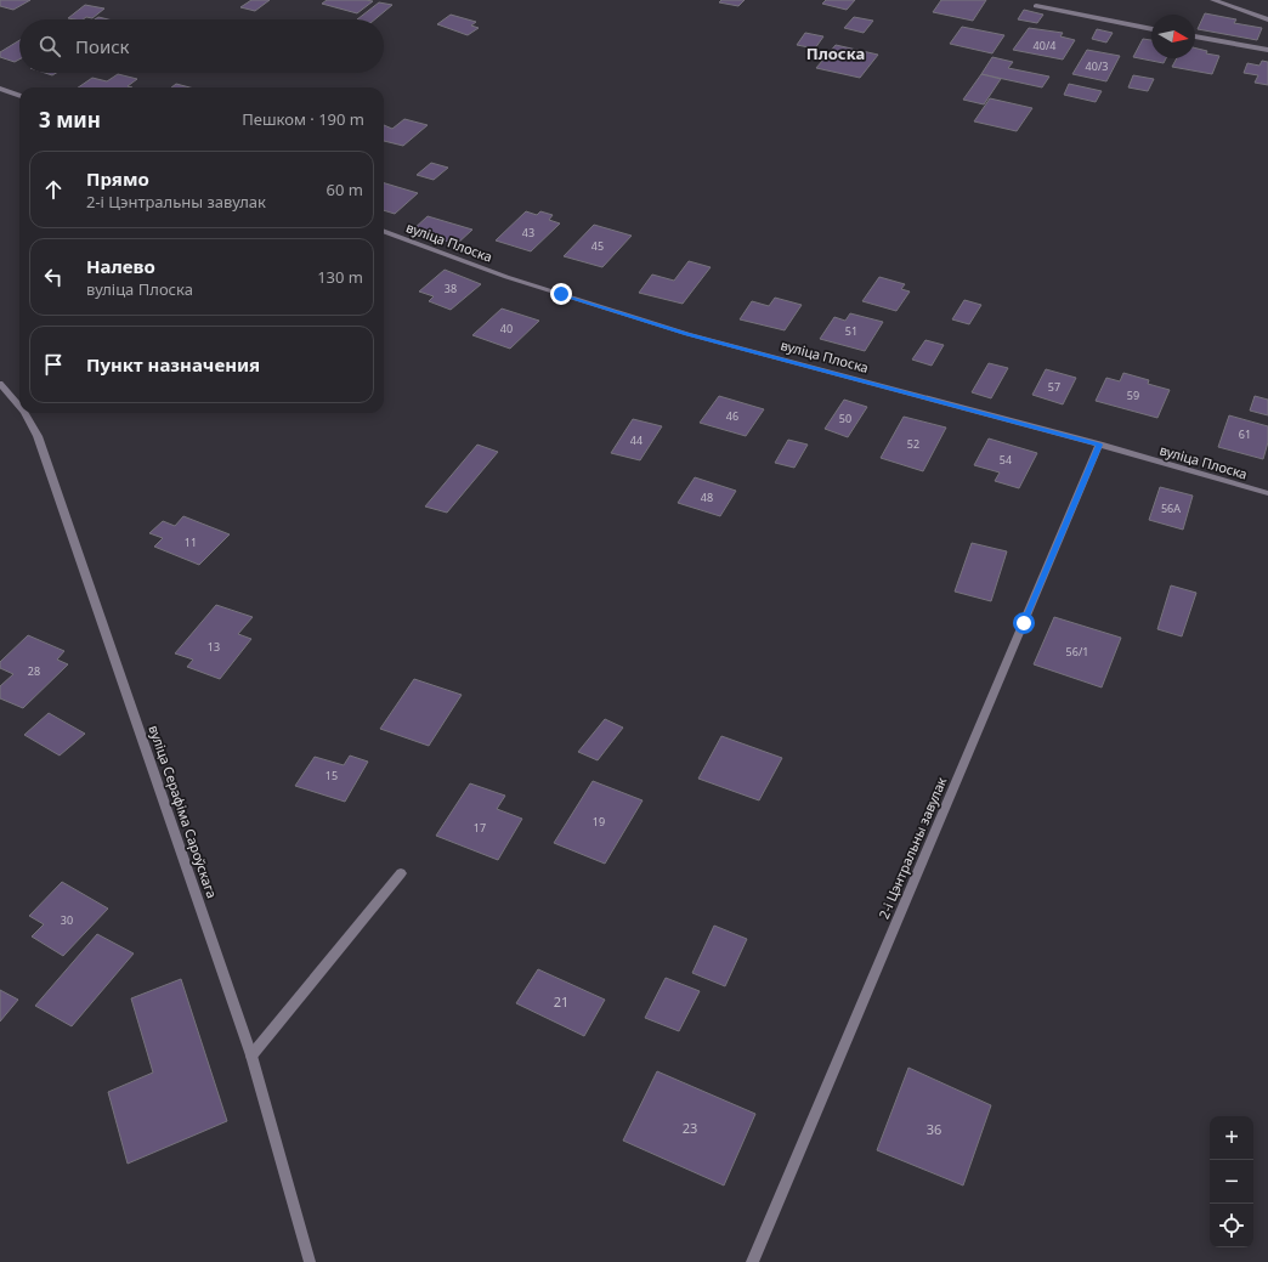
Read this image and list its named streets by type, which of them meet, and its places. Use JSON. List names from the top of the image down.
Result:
{
  "streets": {
    "street": ["вуліца Плоска", "вуліца Серафіма Сароўскага", "2-і Цэнтральны завулак"]
  },
  "crossings": [
    ["вуліца Плоска", "2-і Цэнтральны завулак"]
  ],
  "districts": ["Плоска"],
  "house_numbers": [
    "40/4",
    "40/3",
    "43",
    "45",
    "38",
    "40",
    "51",
    "57",
    "59",
    "46",
    "50",
    "61",
    "44",
    "52",
    "54",
    "48",
    "56А",
    "11",
    "13",
    "56/1",
    "28",
    "15",
    "19",
    "17",
    "30",
    "21",
    "23",
    "36"
  ],
  "north": "right",
  "page": {
    "search": "Поиск",
    "heading": ["3 мин", "Пешком · 190 m"],
    "list": [
      ["Прямо", "2-і Цэнтральны завулак", "60 m"],
      ["Налево", "вуліца Плоска", "130 m"],
      "Пункт назначения"
    ],
    "map_buttons": ["+", "−"]
  }
}
